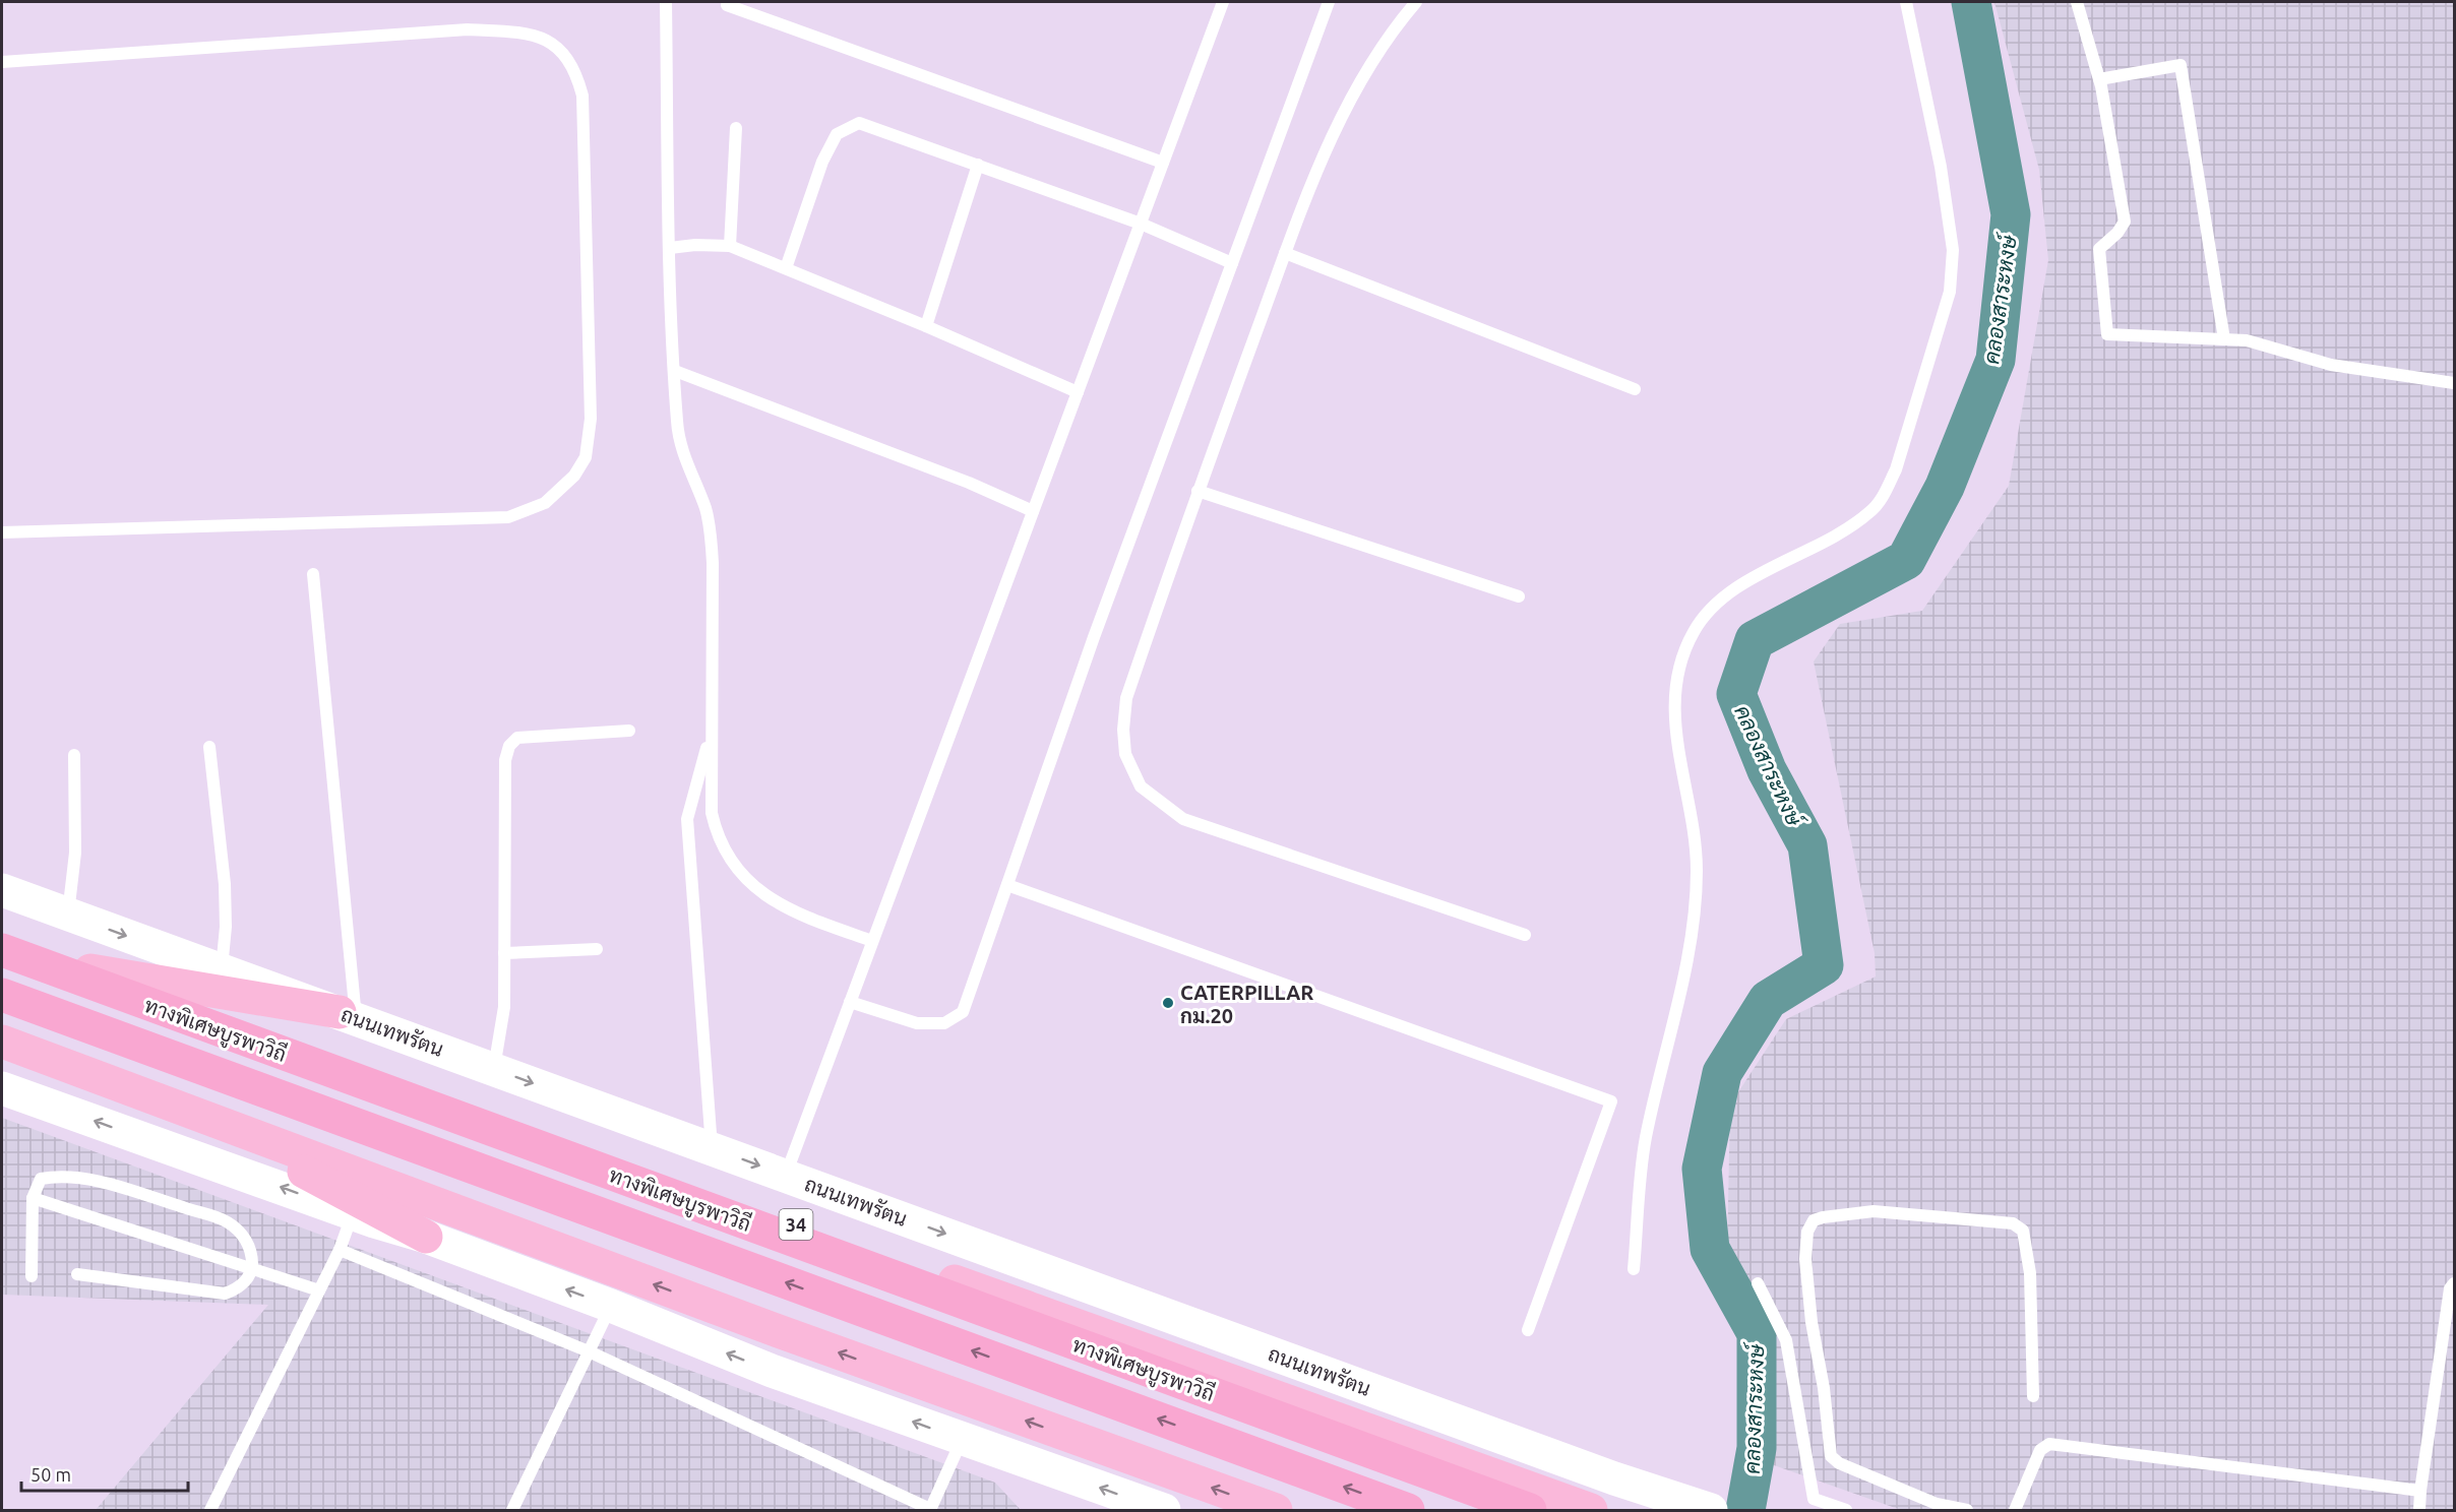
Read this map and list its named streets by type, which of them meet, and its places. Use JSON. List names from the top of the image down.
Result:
{
  "streets": {
    "highway": ["ทางพิเศษบูรพาวิถี", "ถนนเทพรัตน", "34"]
  },
  "water": ["คลองสาระหงษ์"],
  "places": ["CATERPILLAR กม.20"],
  "scale_bar": "50 m"
}
